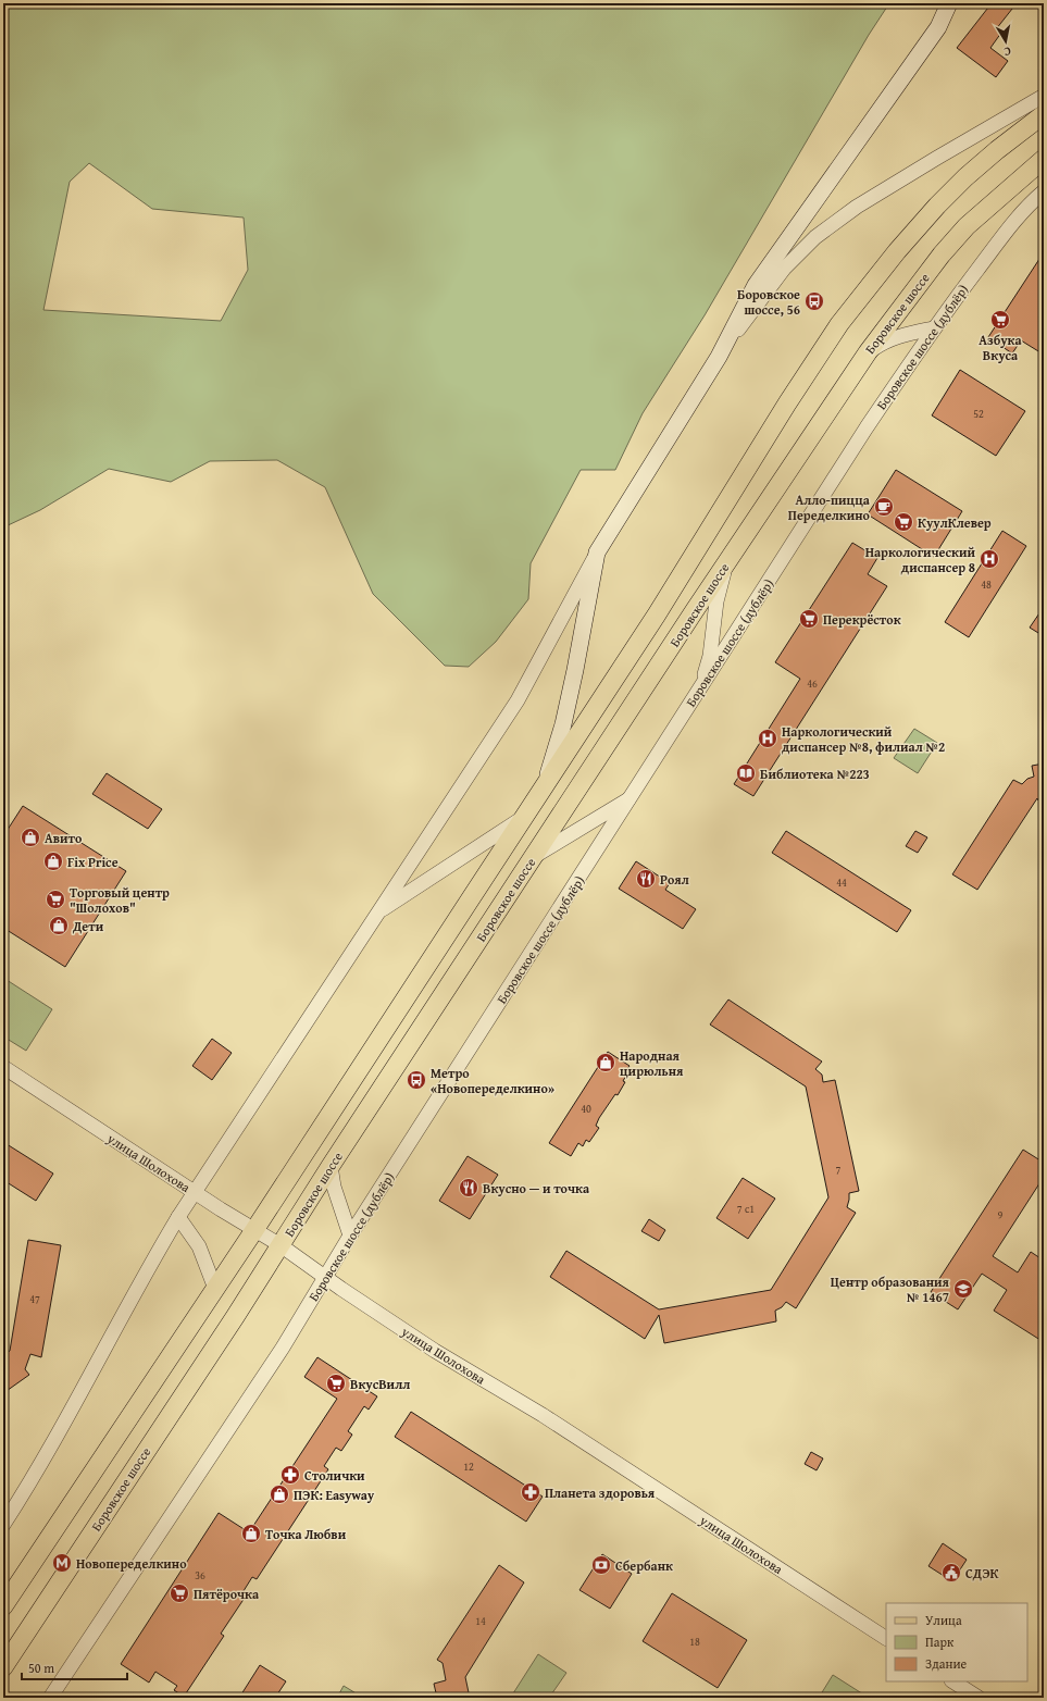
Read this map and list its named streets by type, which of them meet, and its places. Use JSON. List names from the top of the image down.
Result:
{
  "streets": {
    "main road": ["Боровское шоссе"],
    "street": ["Боровское шоссе (дублёр)", "улица Шолохова"]
  },
  "crossings": [
    ["Боровское шоссе", "улица Шолохова"],
    ["Боровское шоссе (дублёр)", "улица Шолохова"]
  ],
  "places": {
    "bus stop": ["Боровское шоссе, 56", "Метро «Новопеределкино»"],
    "supermarket": [
      "Азбука Вкуса",
      "КуулКлевер",
      "Перекрёсток",
      "Торговый центр \"Шолохов\"",
      "ВкусВилл",
      "Пятёрочка"
    ],
    "cafe": ["Алло-пицца Переделкино"],
    "hospital": ["Наркологический диспансер 8", "Наркологический диспансер №8, филиал №2"],
    "library": ["Библиотека №223"],
    "shop": [
      "Авито",
      "Fix Price",
      "Дети",
      "Народная цирюльня",
      "ПЭК: Easyway",
      "Точка Любви"
    ],
    "restaurant": ["Роял", "Вкусно — и точка"],
    "school or university": ["Центр образования № 1467"],
    "pharmacy": ["Столички", "Планета здоровья"],
    "metro station": ["Новопеределкино"],
    "bank": ["Сбербанк"],
    "public building": ["СДЭК"]
  },
  "house_numbers": [
    "52",
    "48",
    "46",
    "44",
    "40",
    "7",
    "7 с1",
    "9",
    "47",
    "12",
    "36",
    "14",
    "18"
  ],
  "legend": ["Улица", "Парк", "Здание"],
  "scale_bar": "50 m",
  "north": "bottom"
}
